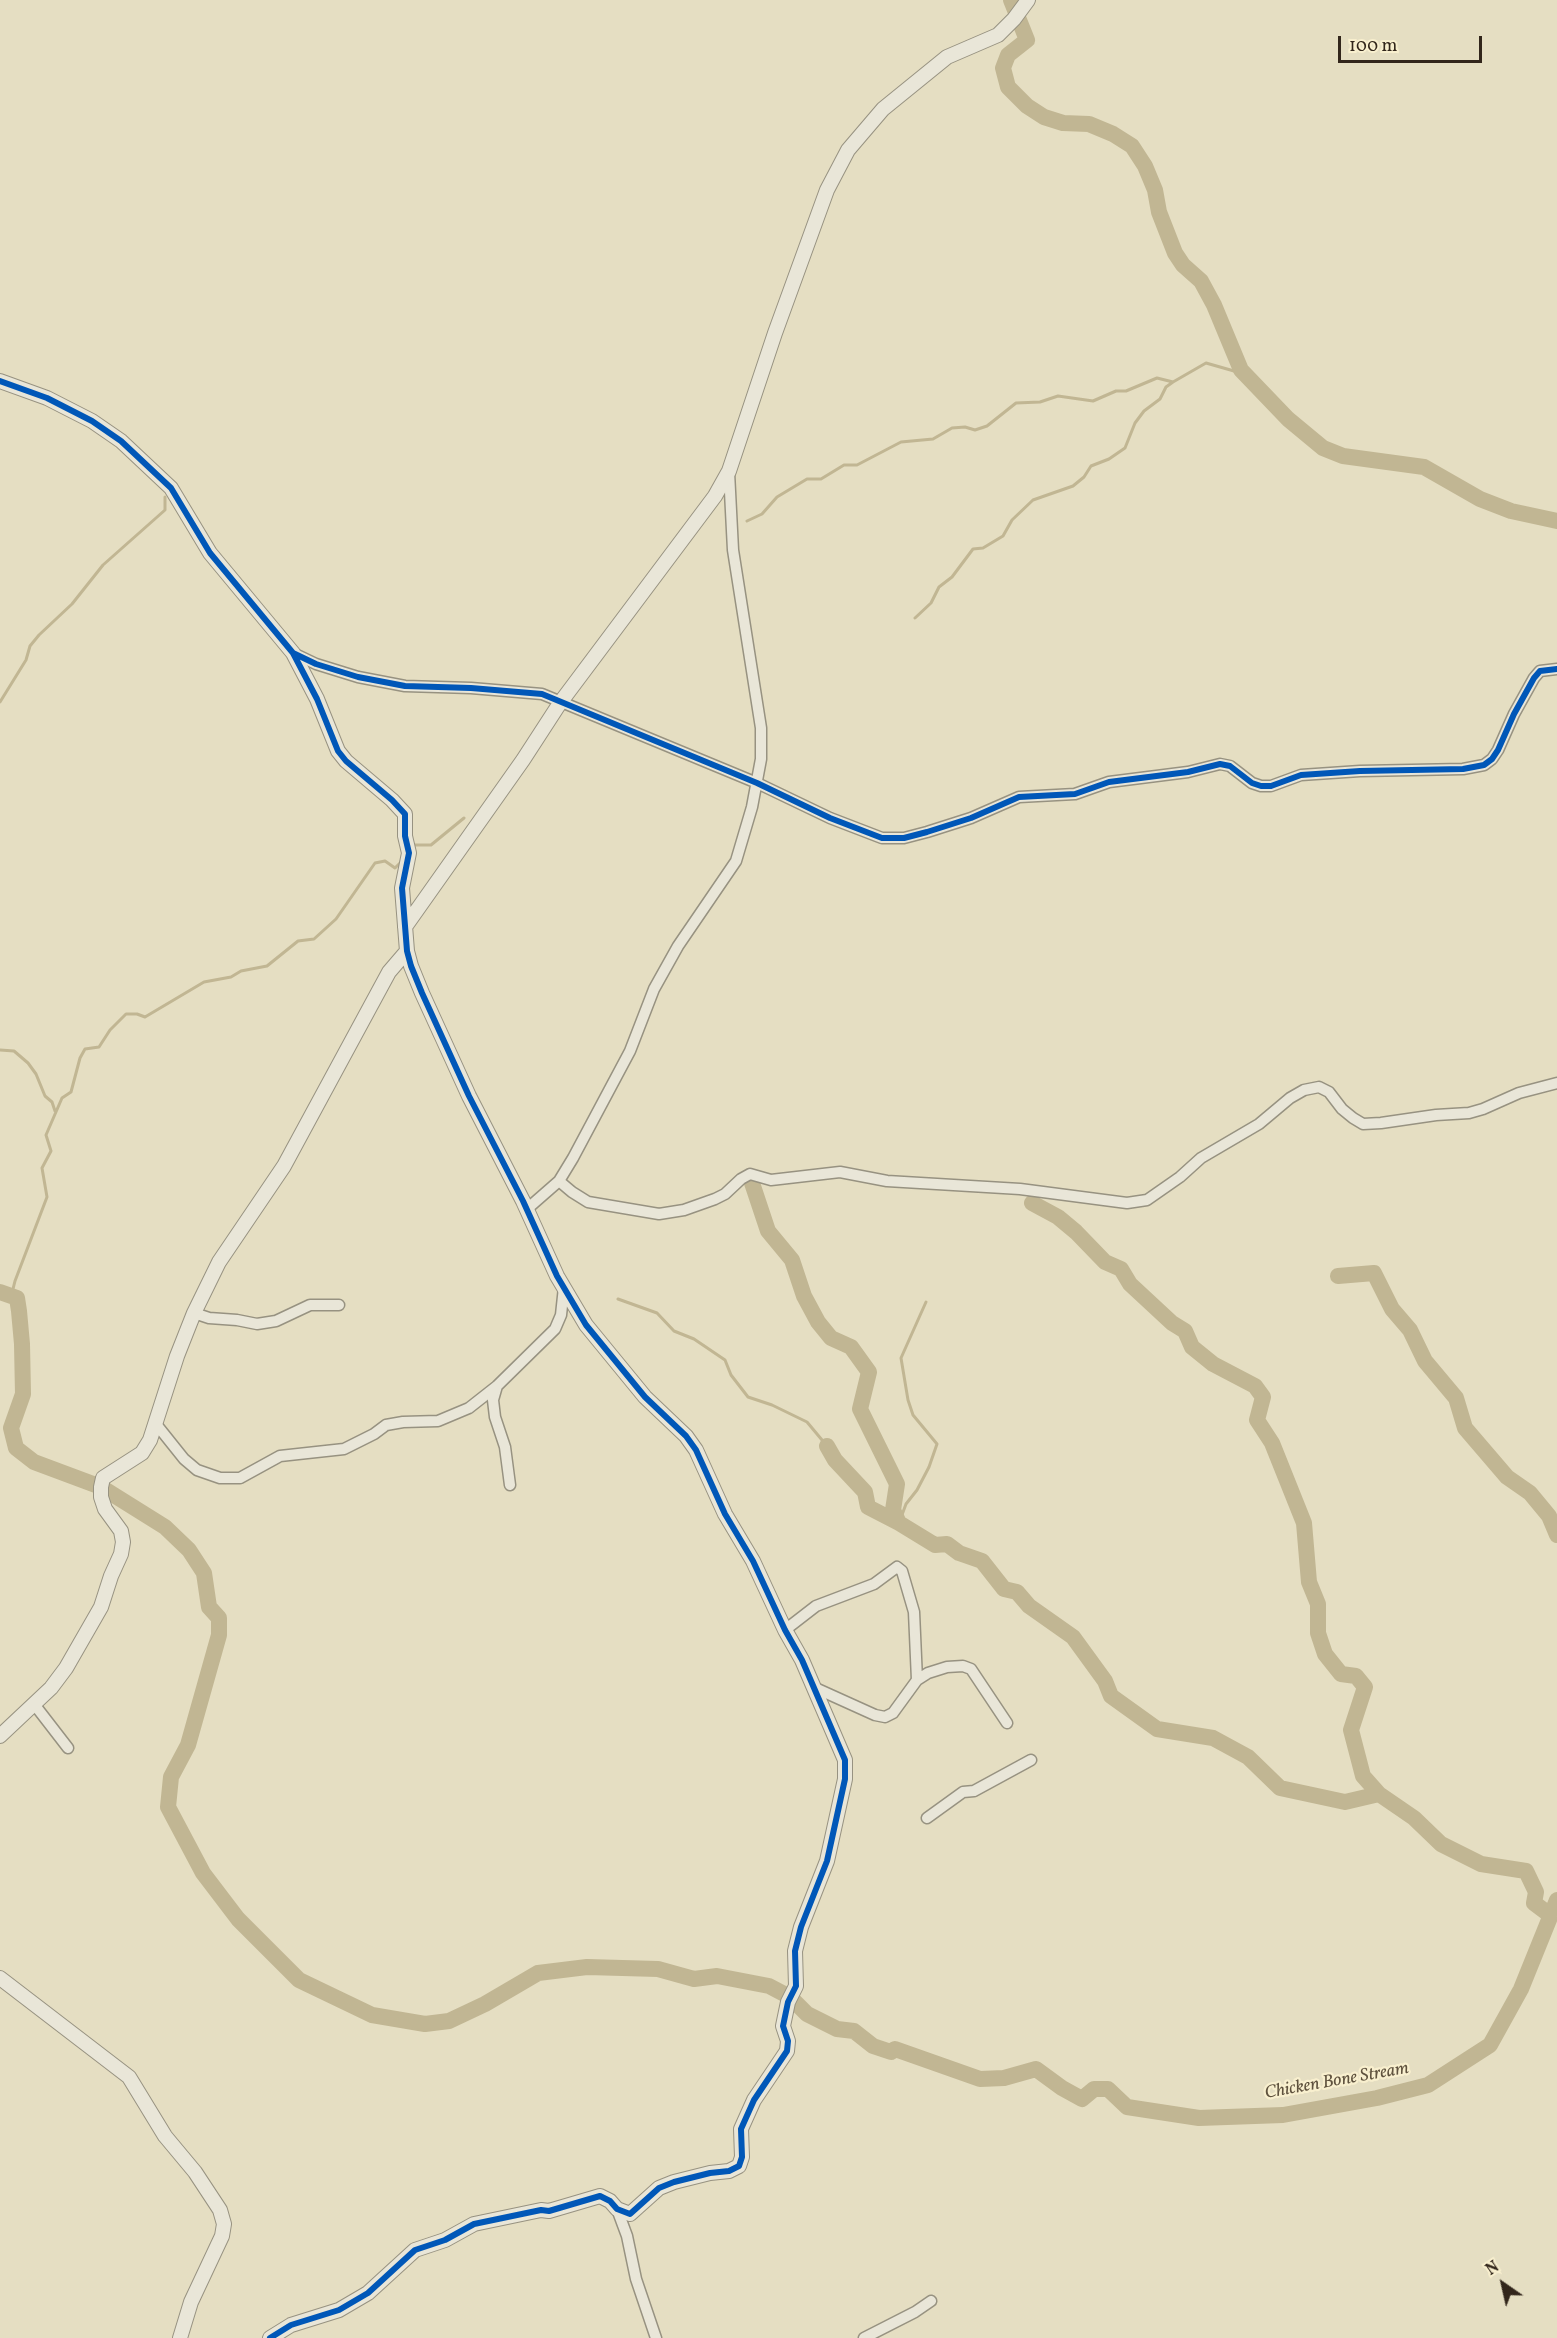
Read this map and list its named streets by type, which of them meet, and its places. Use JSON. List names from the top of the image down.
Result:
{
  "water": ["Chicken Bone Stream"],
  "scale_bar": "100 m",
  "north": "top left"
}
